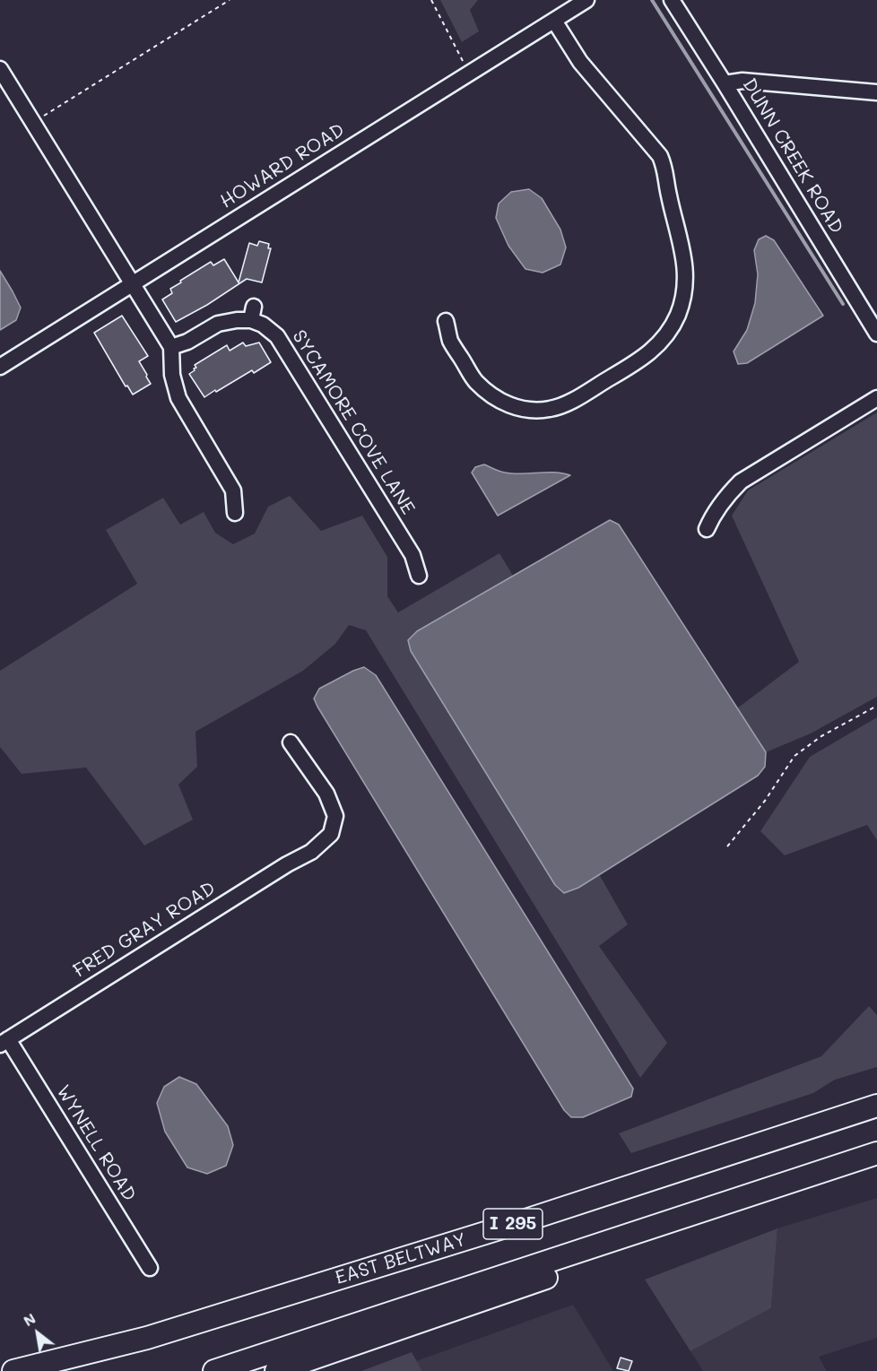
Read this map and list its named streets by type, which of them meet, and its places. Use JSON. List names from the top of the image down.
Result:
{
  "streets": {
    "highway": ["I 295", "EAST BELTWAY"],
    "street": [
      "DUNN CREEK ROAD",
      "HOWARD ROAD",
      "SYCAMORE COVE LANE",
      "FRED GRAY ROAD",
      "WYNELL ROAD"
    ]
  },
  "crossings": [
    ["FRED GRAY ROAD", "WYNELL ROAD"]
  ],
  "north": "top left"
}
